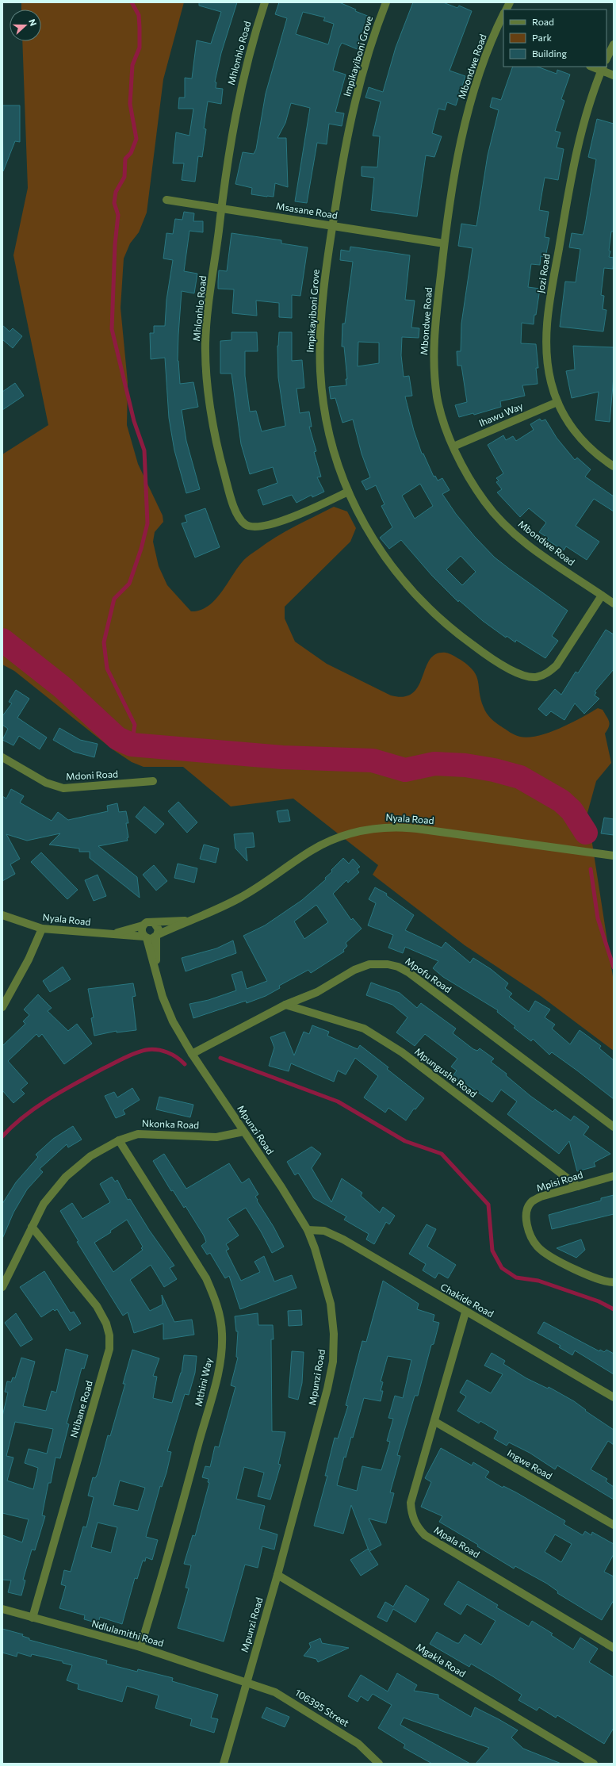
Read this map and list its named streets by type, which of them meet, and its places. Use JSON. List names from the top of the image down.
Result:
{
  "streets": {
    "street": [
      "Mhlonhlo Road",
      "Impikayiboni Grove",
      "Mbondwe Road",
      "Msasane Road",
      "Jozi Road",
      "Ihawu Way",
      "Mdoni Road",
      "Nyala Road",
      "Mpofu Road",
      "Mpungushe Road",
      "Nkonka Road",
      "Mpunzi Road",
      "Mpisi Road",
      "Chakide Road",
      "Mthini Way",
      "Ntibane Road",
      "Ingwe Road",
      "Mpala Road",
      "Ndlulamithi Road",
      "Mgakla Road",
      "106395 Street"
    ]
  },
  "crossings": [
    ["Mhlonhlo Road", "Impikayiboni Grove"],
    ["Mhlonhlo Road", "Msasane Road"],
    ["Impikayiboni Grove", "Mbondwe Road"],
    ["Impikayiboni Grove", "Msasane Road"],
    ["Mbondwe Road", "Msasane Road"],
    ["Mbondwe Road", "Ihawu Way"],
    ["Jozi Road", "Ihawu Way"],
    ["Nyala Road", "Mpunzi Road"],
    ["Mpofu Road", "Mpungushe Road"],
    ["Mpofu Road", "Mpunzi Road"],
    ["Mpungushe Road", "Mpisi Road"],
    ["Nkonka Road", "Mpunzi Road"],
    ["Nkonka Road", "Mthini Way"],
    ["Nkonka Road", "Ntibane Road"],
    ["Mpunzi Road", "Chakide Road"],
    ["Mpunzi Road", "Ndlulamithi Road"],
    ["Mpunzi Road", "Mgakla Road"],
    ["Mpunzi Road", "106395 Street"],
    ["Chakide Road", "Mpala Road"],
    ["Mthini Way", "Ndlulamithi Road"],
    ["Ntibane Road", "Ndlulamithi Road"],
    ["Ingwe Road", "Mpala Road"],
    ["Ndlulamithi Road", "106395 Street"]
  ],
  "legend": ["Road", "Park", "Building"],
  "north": "right"
}
